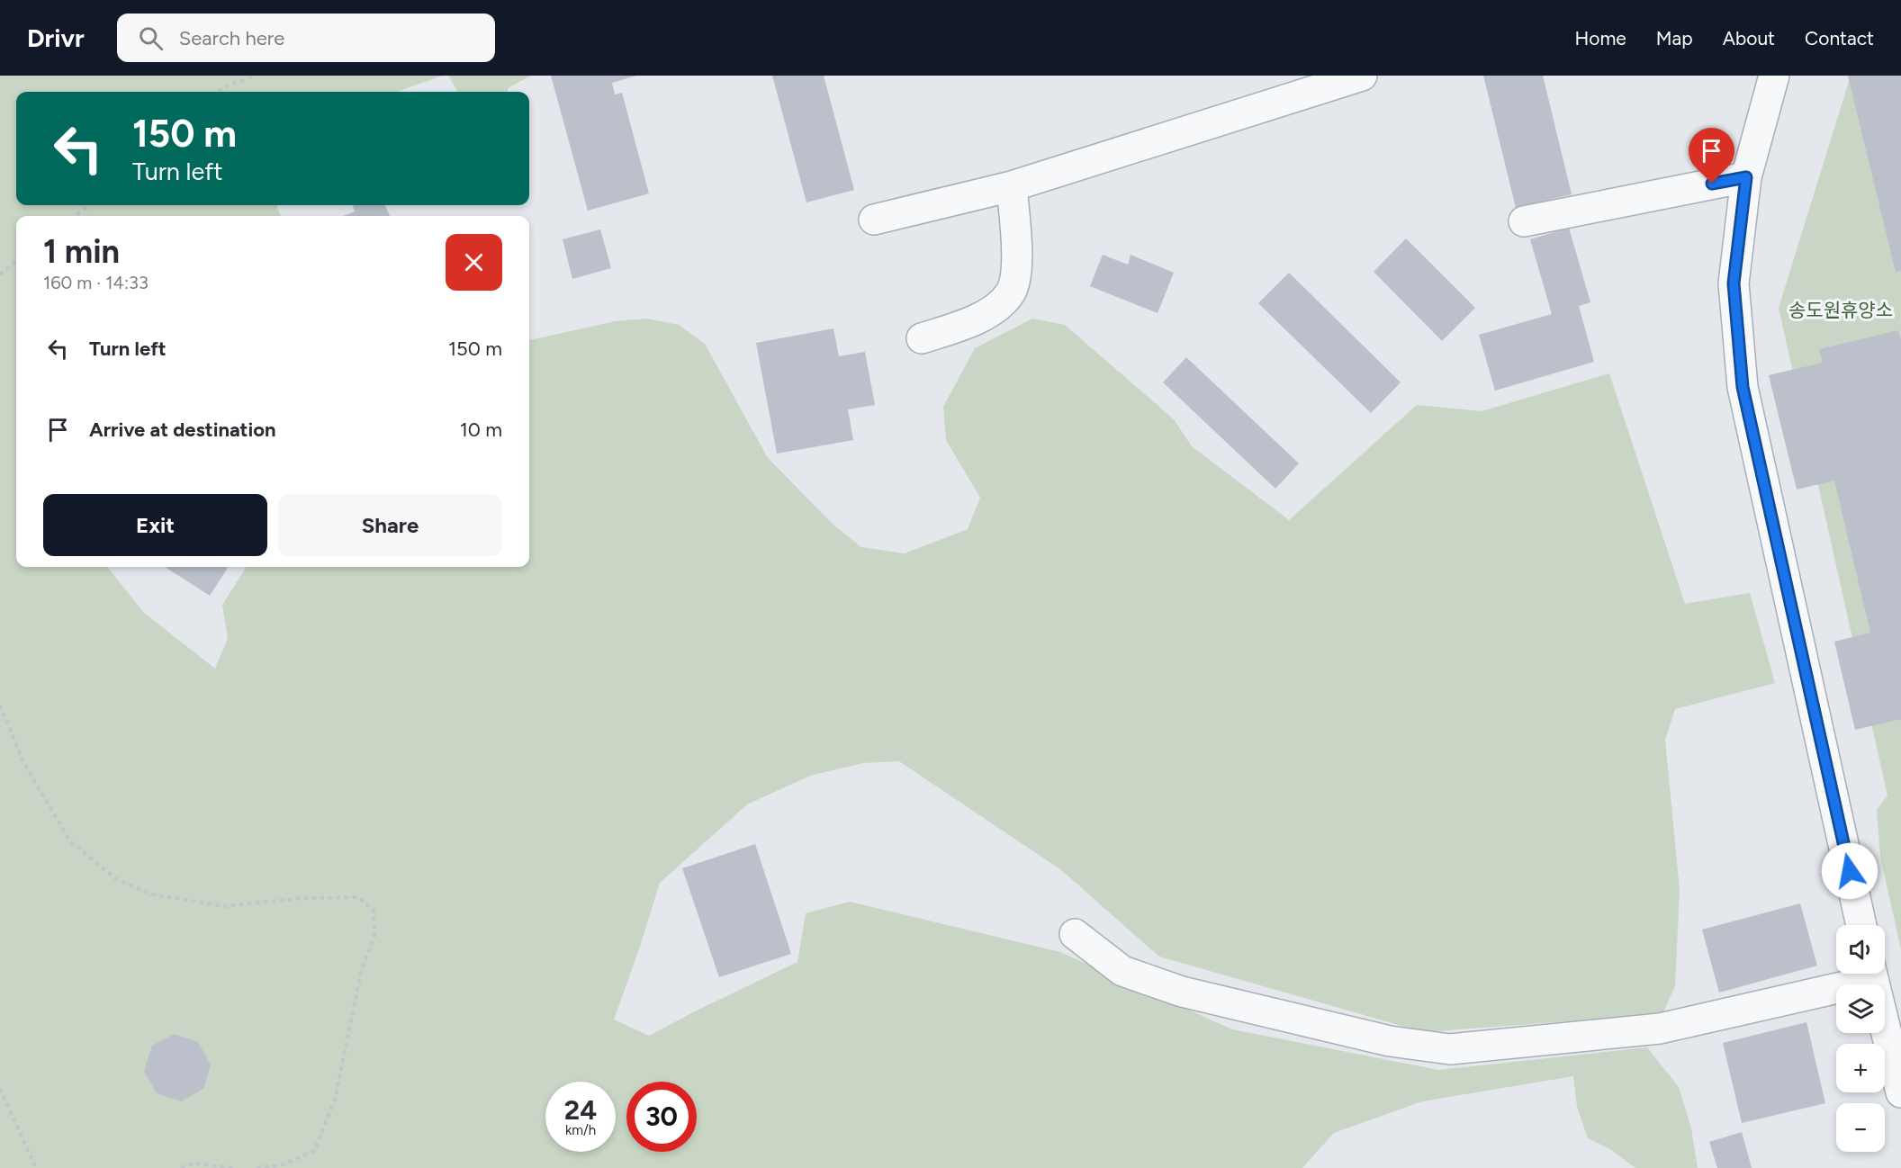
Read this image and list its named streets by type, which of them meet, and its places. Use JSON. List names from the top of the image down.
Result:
{
  "parks": ["송도원휴양소"],
  "page": {
    "header": "Drivr",
    "search": "Search here",
    "nav": [
      "Home",
      "Map",
      "About",
      "Contact"
    ],
    "turn": ["150 m", "Turn left"],
    "heading": ["1 min", "160 m · 14:33"],
    "list": [
      {
        "name": "Turn left",
        "value": "150 m"
      },
      {
        "name": "Arrive at destination",
        "value": "10 m"
      }
    ],
    "buttons": ["Exit", "Share"],
    "map_buttons": ["+", "−"],
    "speed": "24 km/h",
    "limit": "30"
  }
}
